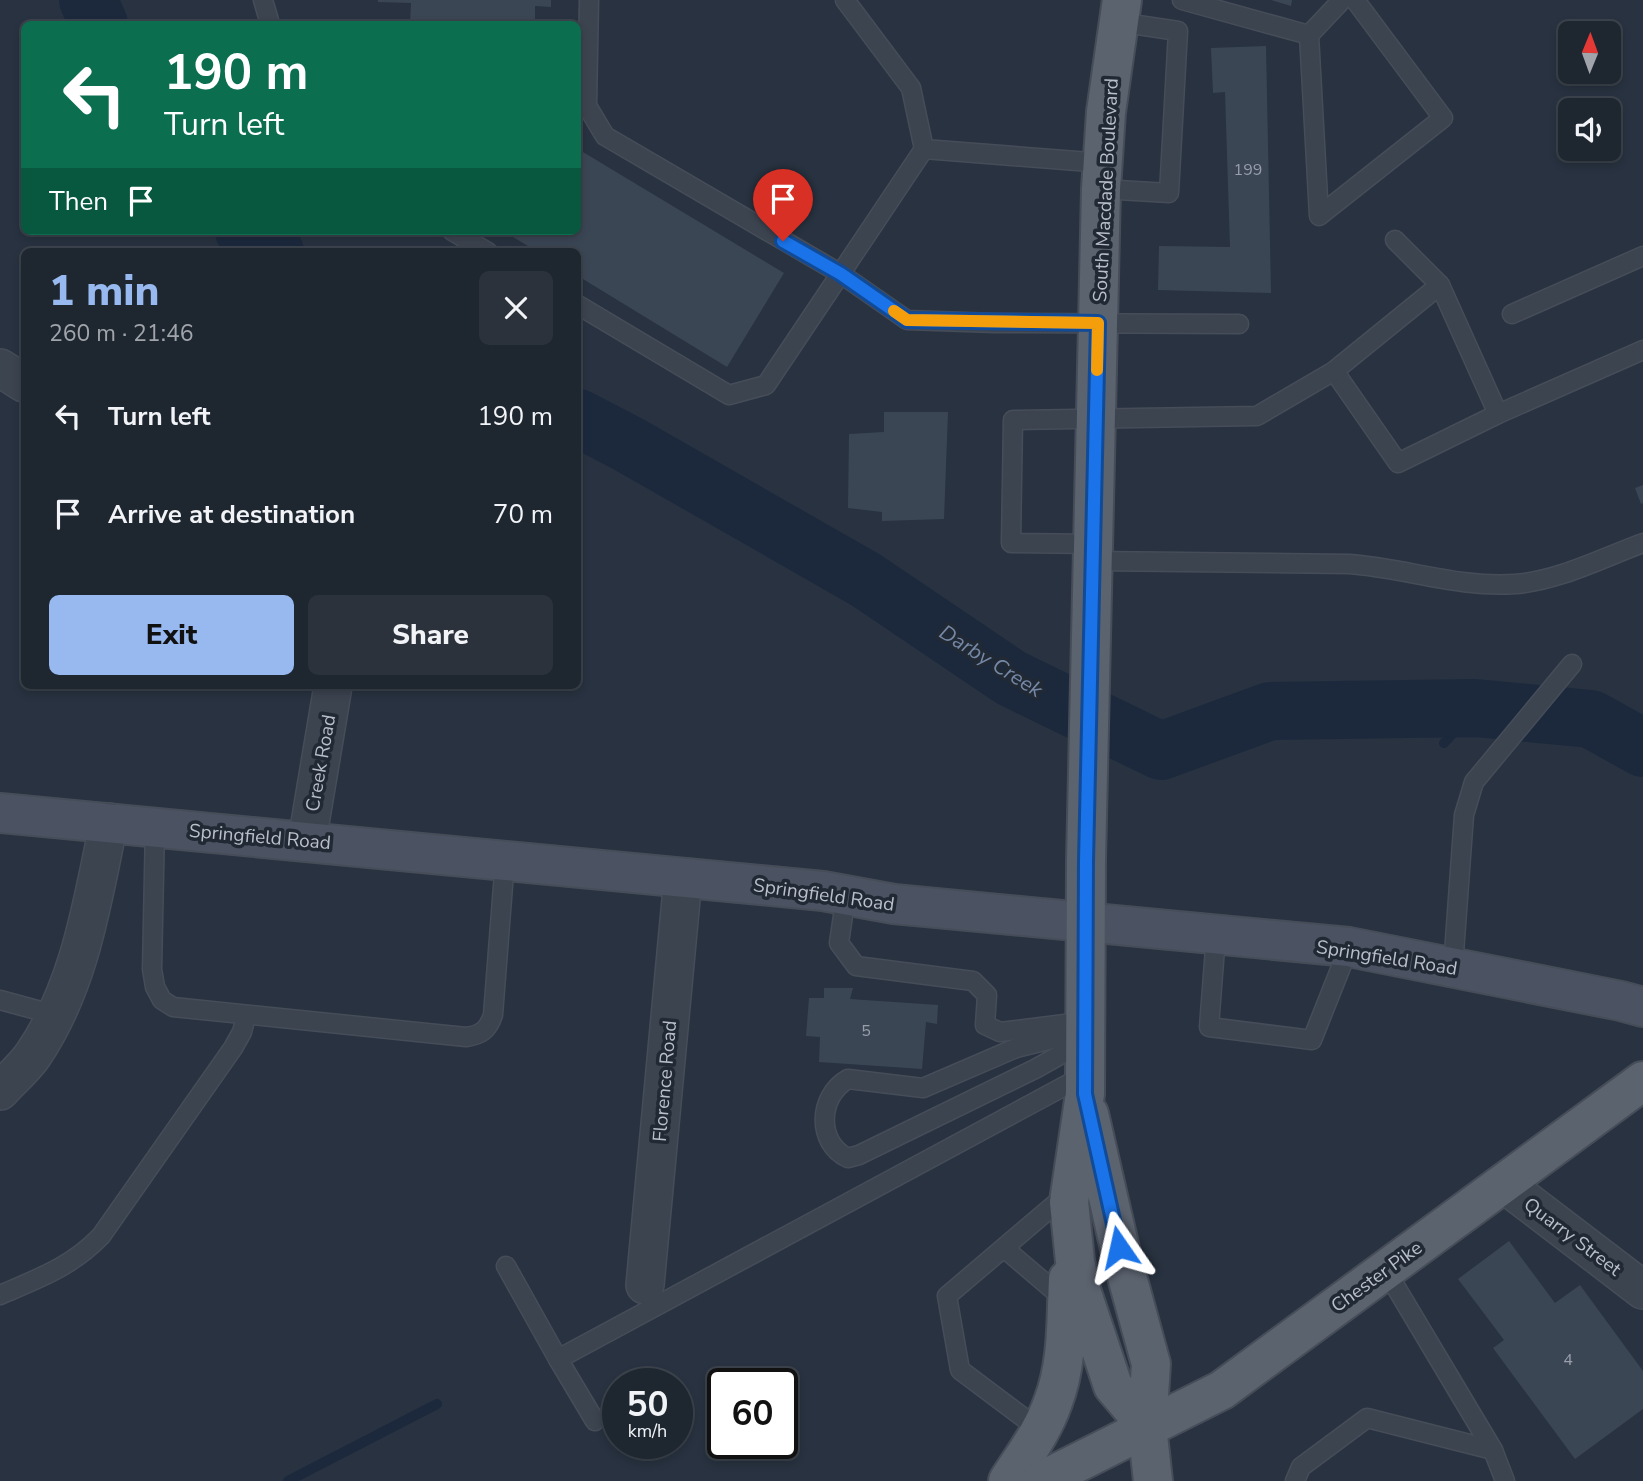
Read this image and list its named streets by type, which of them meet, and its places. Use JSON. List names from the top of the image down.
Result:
{
  "streets": {
    "main road": ["South Macdade Boulevard", "Springfield Road", "Chester Pike"],
    "street": ["Creek Road", "Florence Road", "Quarry Street"]
  },
  "crossings": [
    ["South Macdade Boulevard", "Springfield Road"],
    ["South Macdade Boulevard", "Chester Pike"],
    ["Creek Road", "Springfield Road"],
    ["Springfield Road", "Florence Road"],
    ["Quarry Street", "Chester Pike"]
  ],
  "water": ["Darby Creek"],
  "house_numbers": ["199", "5", "4"],
  "north": "top",
  "page": {
    "turn": ["190 m", "Turn left"],
    "then": "Then",
    "heading": ["1 min", "260 m · 21:46"],
    "list": [
      {
        "name": "Turn left",
        "value": "190 m"
      },
      {
        "name": "Arrive at destination",
        "value": "70 m"
      }
    ],
    "buttons": ["Exit", "Share"],
    "speed": "50 km/h",
    "limit": "60"
  }
}
